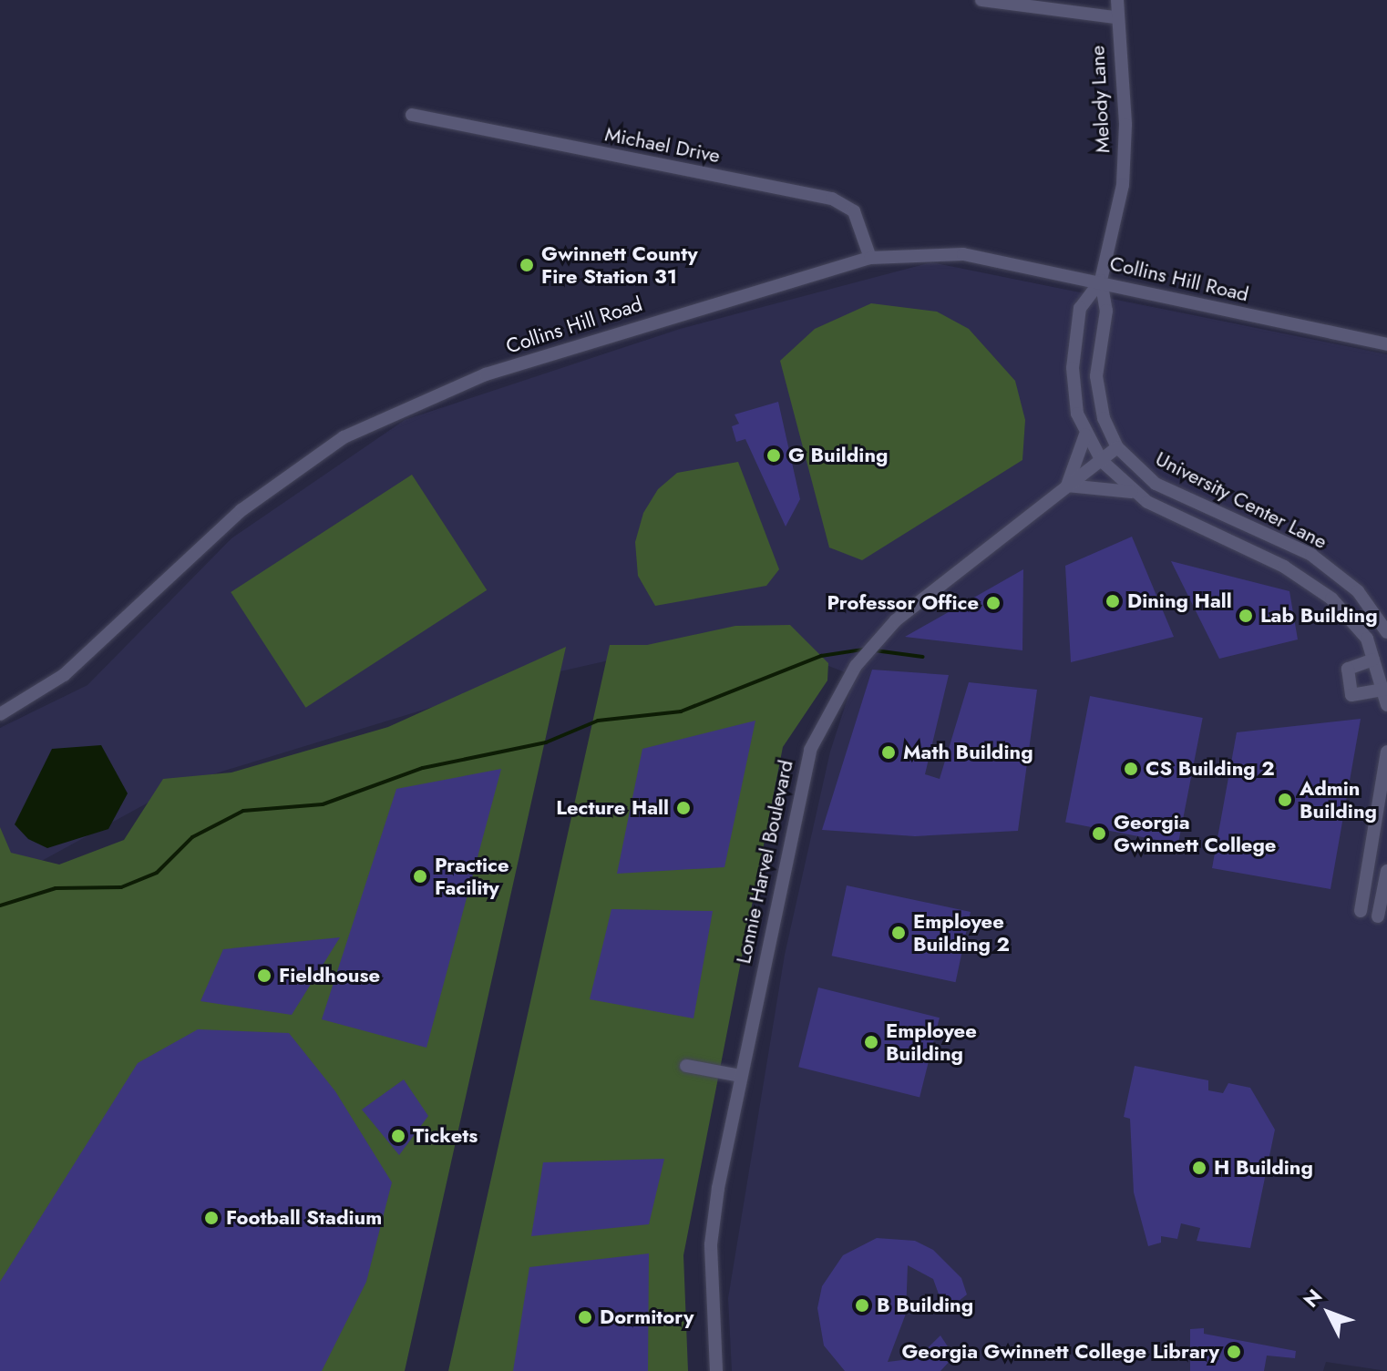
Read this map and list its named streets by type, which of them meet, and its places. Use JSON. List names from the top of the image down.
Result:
{
  "streets": {
    "street": [
      "Melody Lane",
      "Michael Drive",
      "Collins Hill Road",
      "University Center Lane",
      "Lonnie Harvel Boulevard"
    ]
  },
  "crossings": [
    ["Melody Lane", "Collins Hill Road"],
    ["Melody Lane", "University Center Lane"],
    ["Michael Drive", "Collins Hill Road"],
    ["Collins Hill Road", "University Center Lane"],
    ["University Center Lane", "Lonnie Harvel Boulevard"]
  ],
  "places": [
    "Gwinnett County Fire Station 31",
    "G Building",
    "Dining Hall",
    "Professor Office",
    "Lab Building",
    "Math Building",
    "CS Building 2",
    "Admin Building",
    "Lecture Hall",
    "Georgia Gwinnett College",
    "Practice Facility",
    "Employee Building 2",
    "Fieldhouse",
    "Employee Building",
    "Tickets",
    "H Building",
    "Football Stadium",
    "B Building",
    "Dormitory",
    "Georgia Gwinnett College Library"
  ],
  "north": "top left"
}
